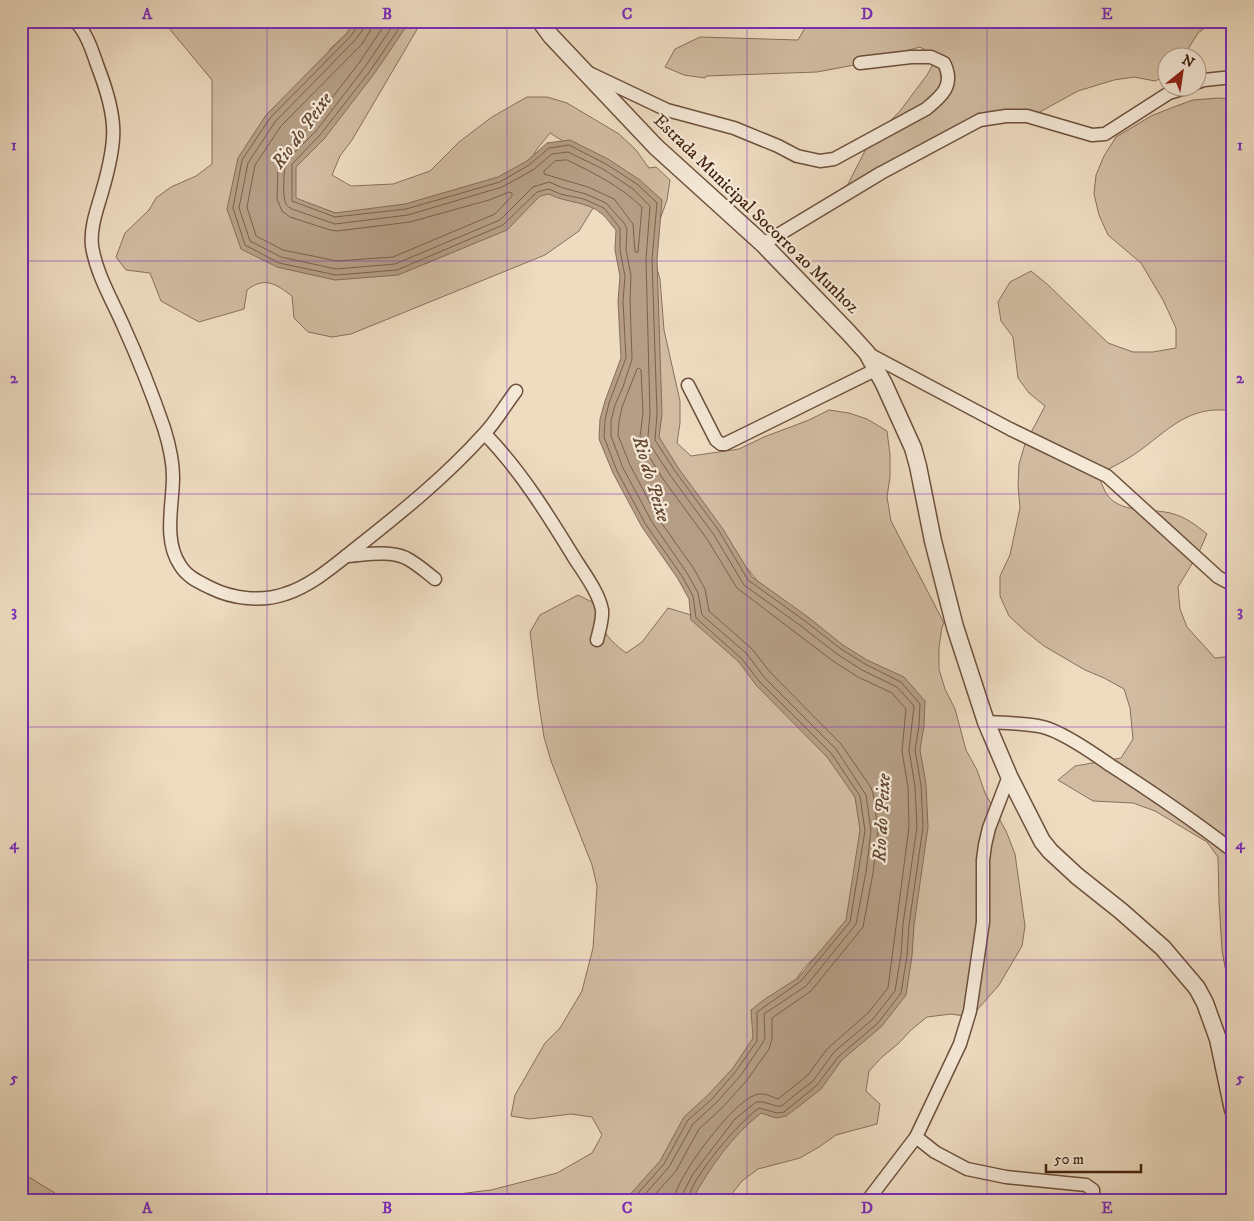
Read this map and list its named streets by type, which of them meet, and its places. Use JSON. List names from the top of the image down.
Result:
{
  "streets": {
    "street": ["Estrada Municipal Socorro ao Munhoz"]
  },
  "water": ["Rio do Peixe"],
  "scale_bar": "50 m",
  "north": "top right",
  "grid": {
    "columns": [
      "A",
      "B",
      "C",
      "D",
      "E"
    ],
    "rows": [
      "1",
      "2",
      "3",
      "4",
      "5"
    ]
  }
}
